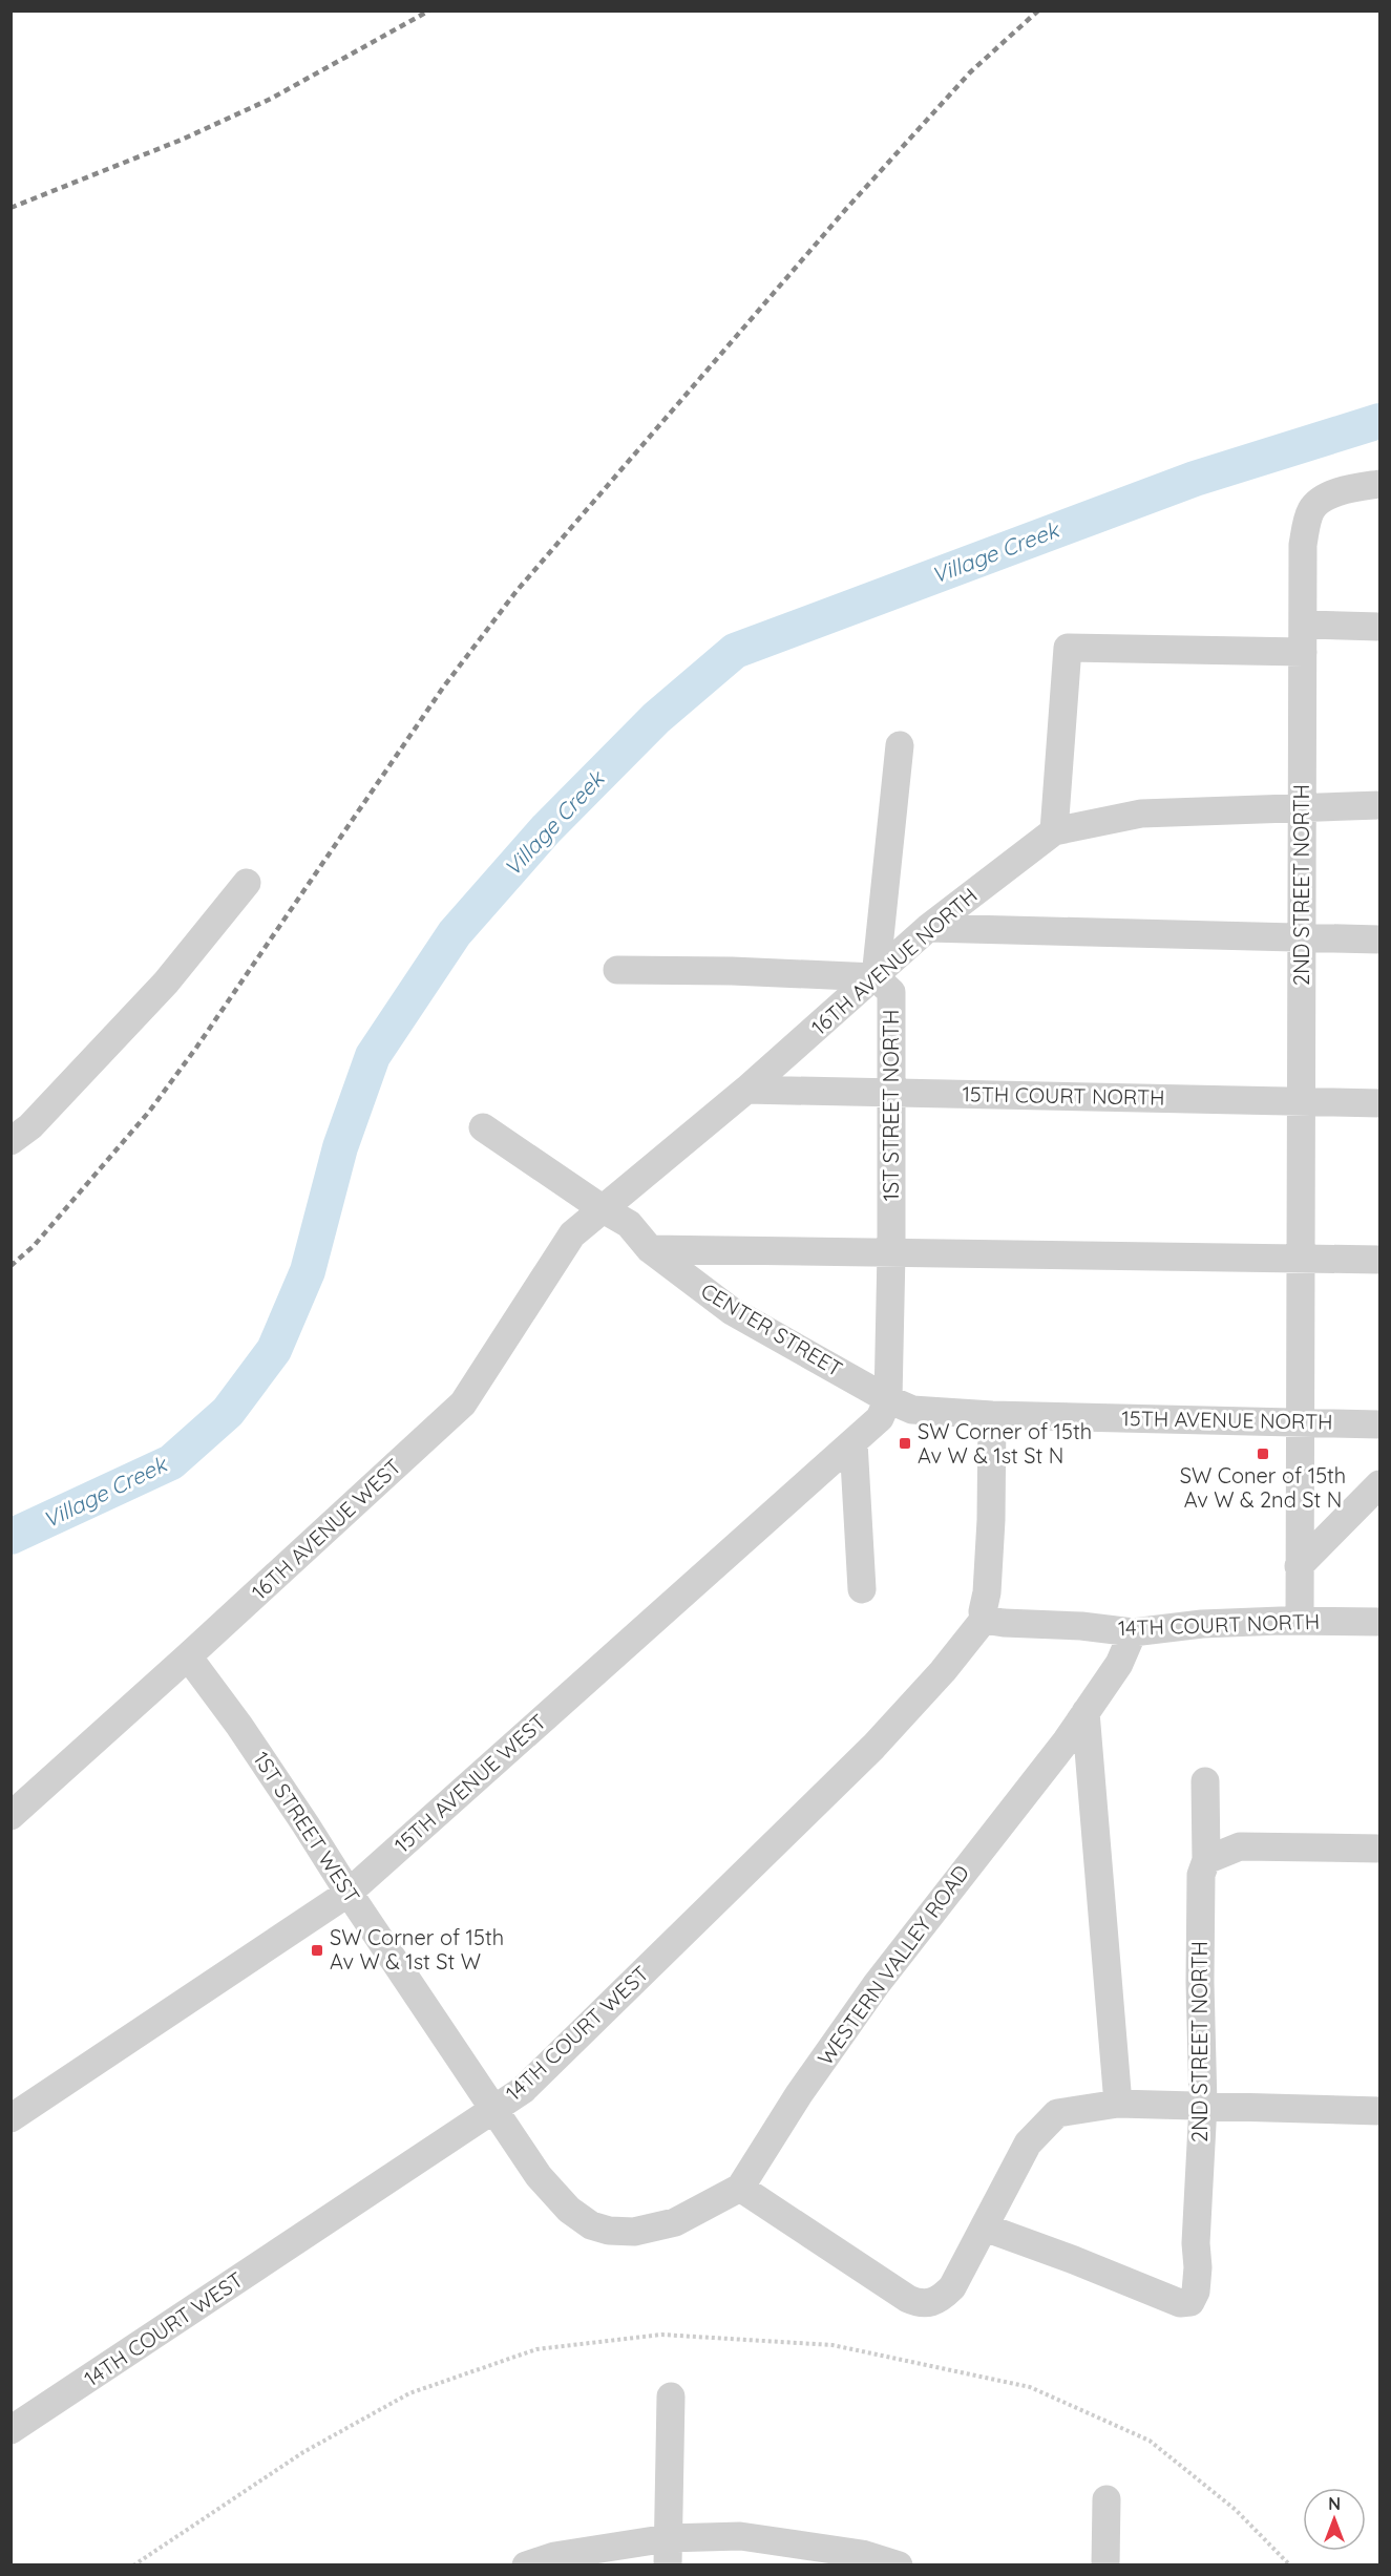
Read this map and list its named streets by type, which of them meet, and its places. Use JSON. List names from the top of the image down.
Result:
{
  "streets": {
    "street": [
      "2ND STREET NORTH",
      "16TH AVENUE NORTH",
      "15TH COURT NORTH",
      "1ST STREET NORTH",
      "CENTER STREET",
      "15TH AVENUE NORTH",
      "16TH AVENUE WEST",
      "14TH COURT NORTH",
      "15TH AVENUE WEST",
      "1ST STREET WEST",
      "WESTERN VALLEY ROAD",
      "14TH COURT WEST"
    ]
  },
  "crossings": [
    ["2ND STREET NORTH", "16TH AVENUE NORTH"],
    ["2ND STREET NORTH", "15TH COURT NORTH"],
    ["2ND STREET NORTH", "15TH AVENUE NORTH"],
    ["2ND STREET NORTH", "14TH COURT NORTH"],
    ["16TH AVENUE NORTH", "15TH COURT NORTH"],
    ["16TH AVENUE NORTH", "1ST STREET NORTH"],
    ["16TH AVENUE NORTH", "CENTER STREET"],
    ["16TH AVENUE NORTH", "16TH AVENUE WEST"],
    ["15TH COURT NORTH", "1ST STREET NORTH"],
    ["1ST STREET NORTH", "CENTER STREET"],
    ["1ST STREET NORTH", "15TH AVENUE NORTH"],
    ["1ST STREET NORTH", "15TH AVENUE WEST"],
    ["CENTER STREET", "15TH AVENUE NORTH"],
    ["CENTER STREET", "16TH AVENUE WEST"],
    ["CENTER STREET", "15TH AVENUE WEST"],
    ["15TH AVENUE NORTH", "15TH AVENUE WEST"],
    ["16TH AVENUE WEST", "1ST STREET WEST"],
    ["14TH COURT NORTH", "WESTERN VALLEY ROAD"],
    ["14TH COURT NORTH", "14TH COURT WEST"],
    ["15TH AVENUE WEST", "1ST STREET WEST"],
    ["1ST STREET WEST", "WESTERN VALLEY ROAD"],
    ["1ST STREET WEST", "14TH COURT WEST"]
  ],
  "water": ["Village Creek"],
  "places": {
    "transit": ["SW Corner of 15th Av W & 1st St N", "SW Coner of 15th Av W & 2nd St N", "SW Corner of 15th Av W & 1st St W"]
  },
  "north": "top"
}
